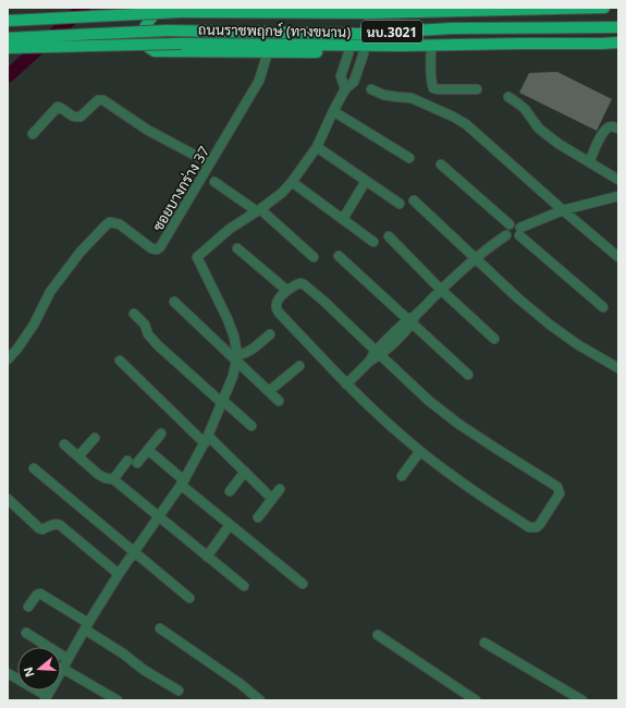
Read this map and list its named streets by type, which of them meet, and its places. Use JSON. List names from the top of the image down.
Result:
{
  "streets": {
    "main road": ["ถนนราชพฤกษ์ (ทางขนาน)", "นบ.3021"],
    "street": ["ซอยบางกร่าง 37"]
  },
  "north": "left"
}
